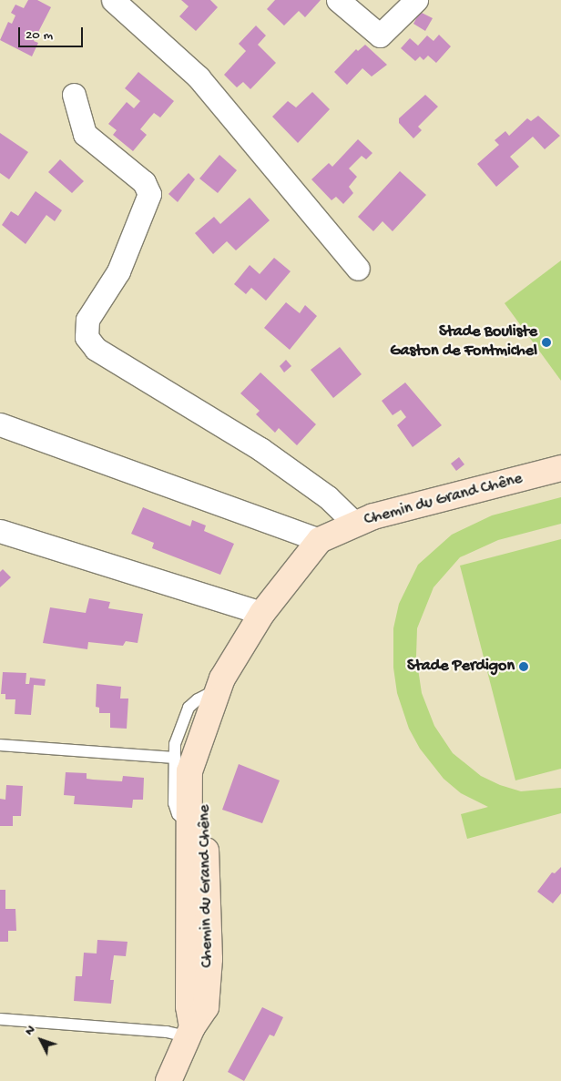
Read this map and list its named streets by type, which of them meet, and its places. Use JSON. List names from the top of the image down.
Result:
{
  "streets": {
    "main road": ["Chemin du Grand Chêne"]
  },
  "places": ["Stade Bouliste Gaston de Fontmichel", "Stade Perdigon"],
  "scale_bar": "20 m",
  "north": "top left"
}
